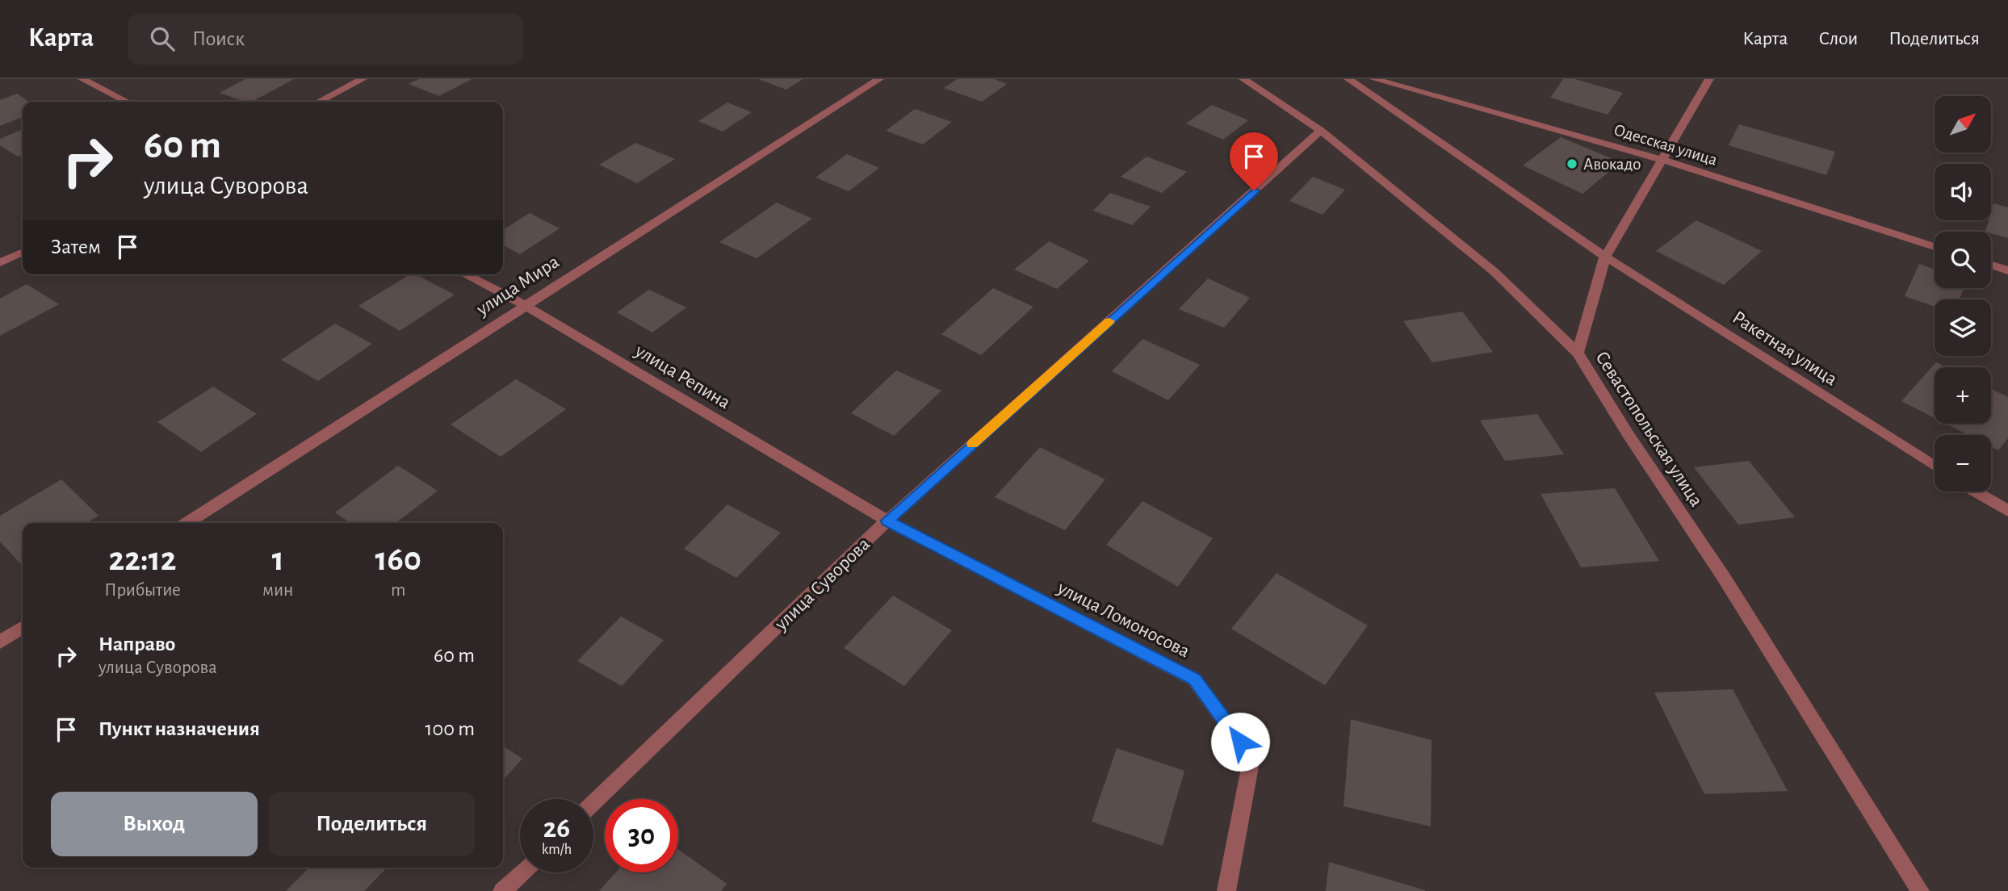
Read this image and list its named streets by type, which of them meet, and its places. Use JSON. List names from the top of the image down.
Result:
{
  "streets": {
    "street": [
      "Одесская улица",
      "улица Мира",
      "Ракетная улица",
      "улица Репина",
      "Севастопольская улица",
      "улица Суворова",
      "улица Ломоносова"
    ]
  },
  "crossings": [
    ["улица Мира", "улица Репина"],
    ["улица Репина", "улица Суворова"],
    ["улица Репина", "улица Ломоносова"],
    ["Севастопольская улица", "улица Суворова"],
    ["улица Суворова", "улица Ломоносова"]
  ],
  "places": ["Авокадо"],
  "north": "top right",
  "page": {
    "header": "Карта",
    "search": "Поиск",
    "nav": ["Карта", "Слои", "Поделиться"],
    "map_buttons": ["+", "−"],
    "turn": ["60 m", "улица Суворова"],
    "then": "Затем",
    "eta": [
      "22:12",
      "Прибытие",
      "1",
      "мин",
      "160",
      "m"
    ],
    "list": [
      {
        "name": "Направо",
        "note": "улица Суворова",
        "value": "60 m"
      },
      {
        "name": "Пункт назначения",
        "value": "100 m"
      }
    ],
    "buttons": ["Выход", "Поделиться"],
    "speed": "26 km/h",
    "limit": "30"
  }
}
